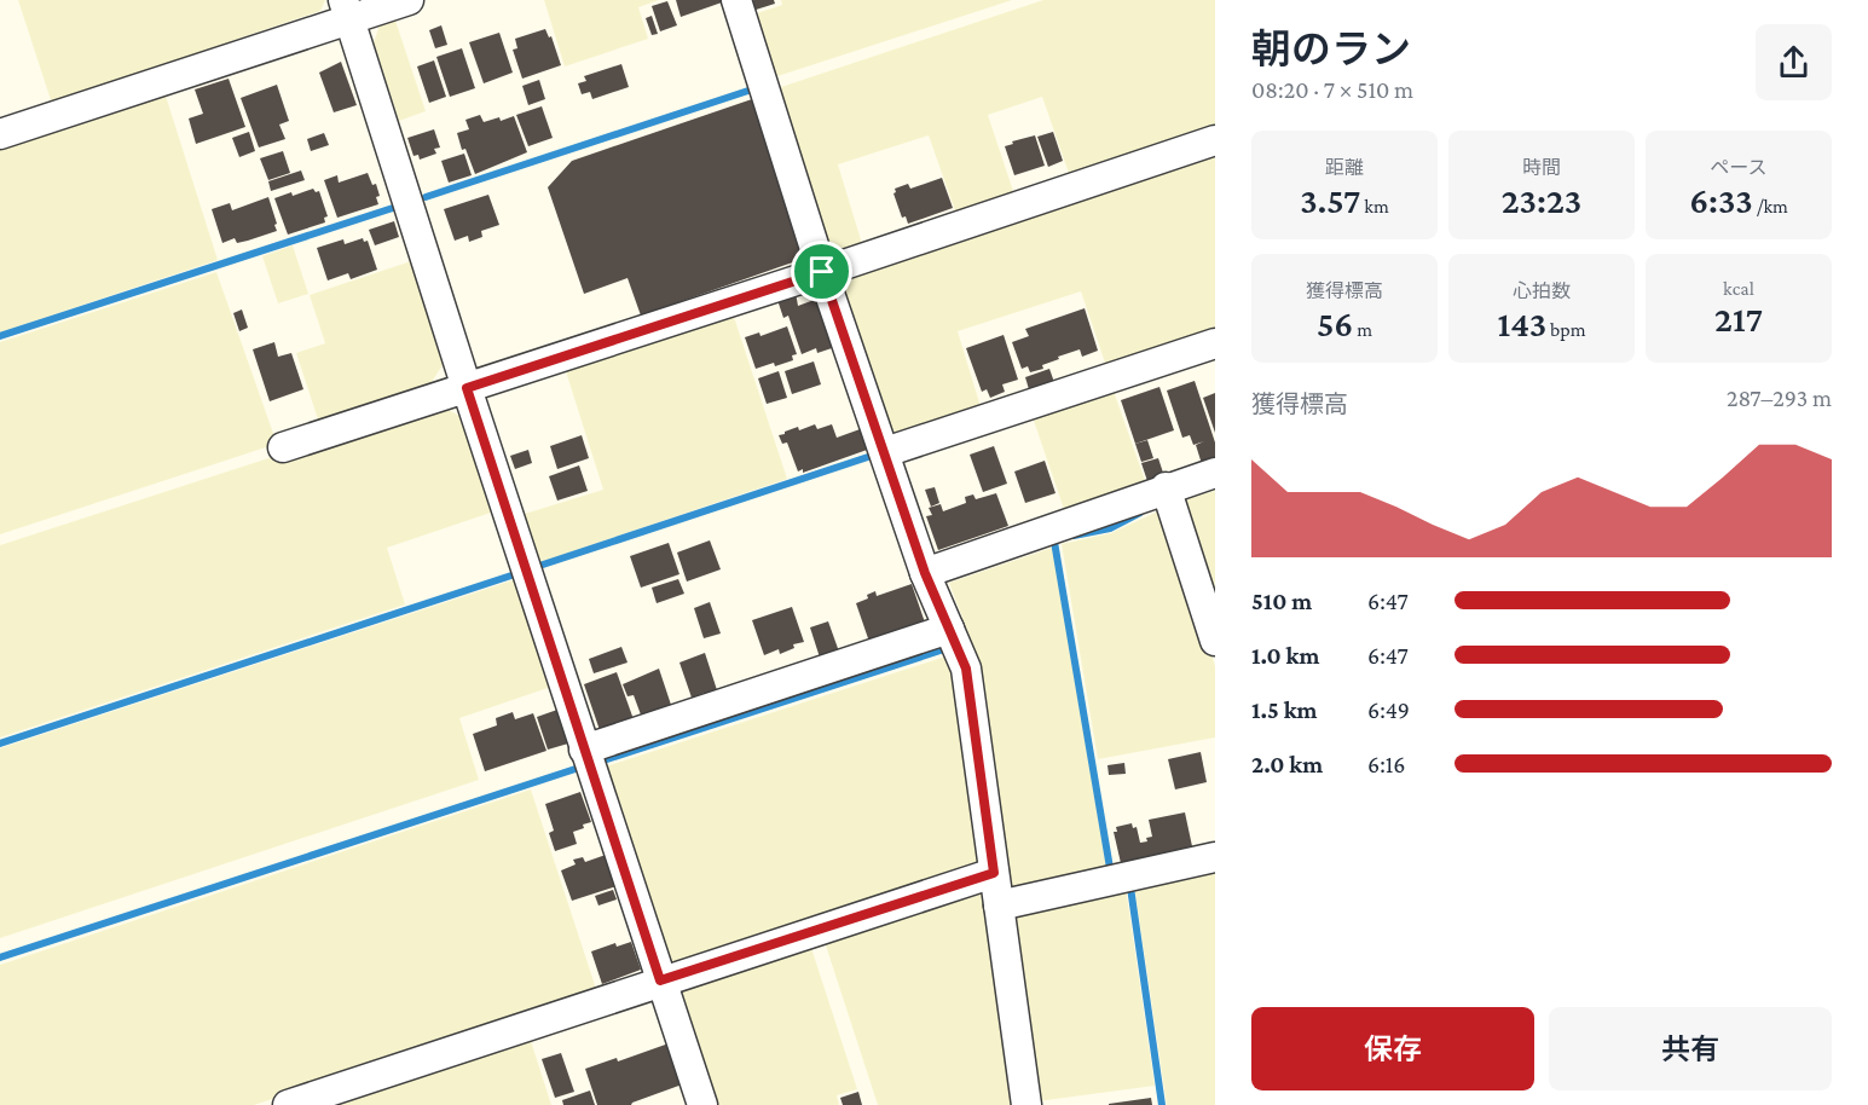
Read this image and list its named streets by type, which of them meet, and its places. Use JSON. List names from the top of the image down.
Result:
{
  "page": {
    "heading": ["朝のラン", "08:20 · 7 × 510 m"],
    "stats": [
      ["距離", "3.57 km"],
      ["時間", "23:23"],
      ["ペース", "6:33 /km"],
      ["獲得標高", "56 m"],
      ["心拍数", "143 bpm"],
      ["kcal", "217"]
    ],
    "chart": ["獲得標高", "287–293 m"],
    "list": [
      {
        "name": "510 m",
        "note": "6:47"
      },
      {
        "name": "1.0 km",
        "note": "6:47"
      },
      {
        "name": "1.5 km",
        "note": "6:49"
      },
      {
        "name": "2.0 km",
        "note": "6:16"
      }
    ],
    "buttons": ["保存", "共有"]
  }
}
